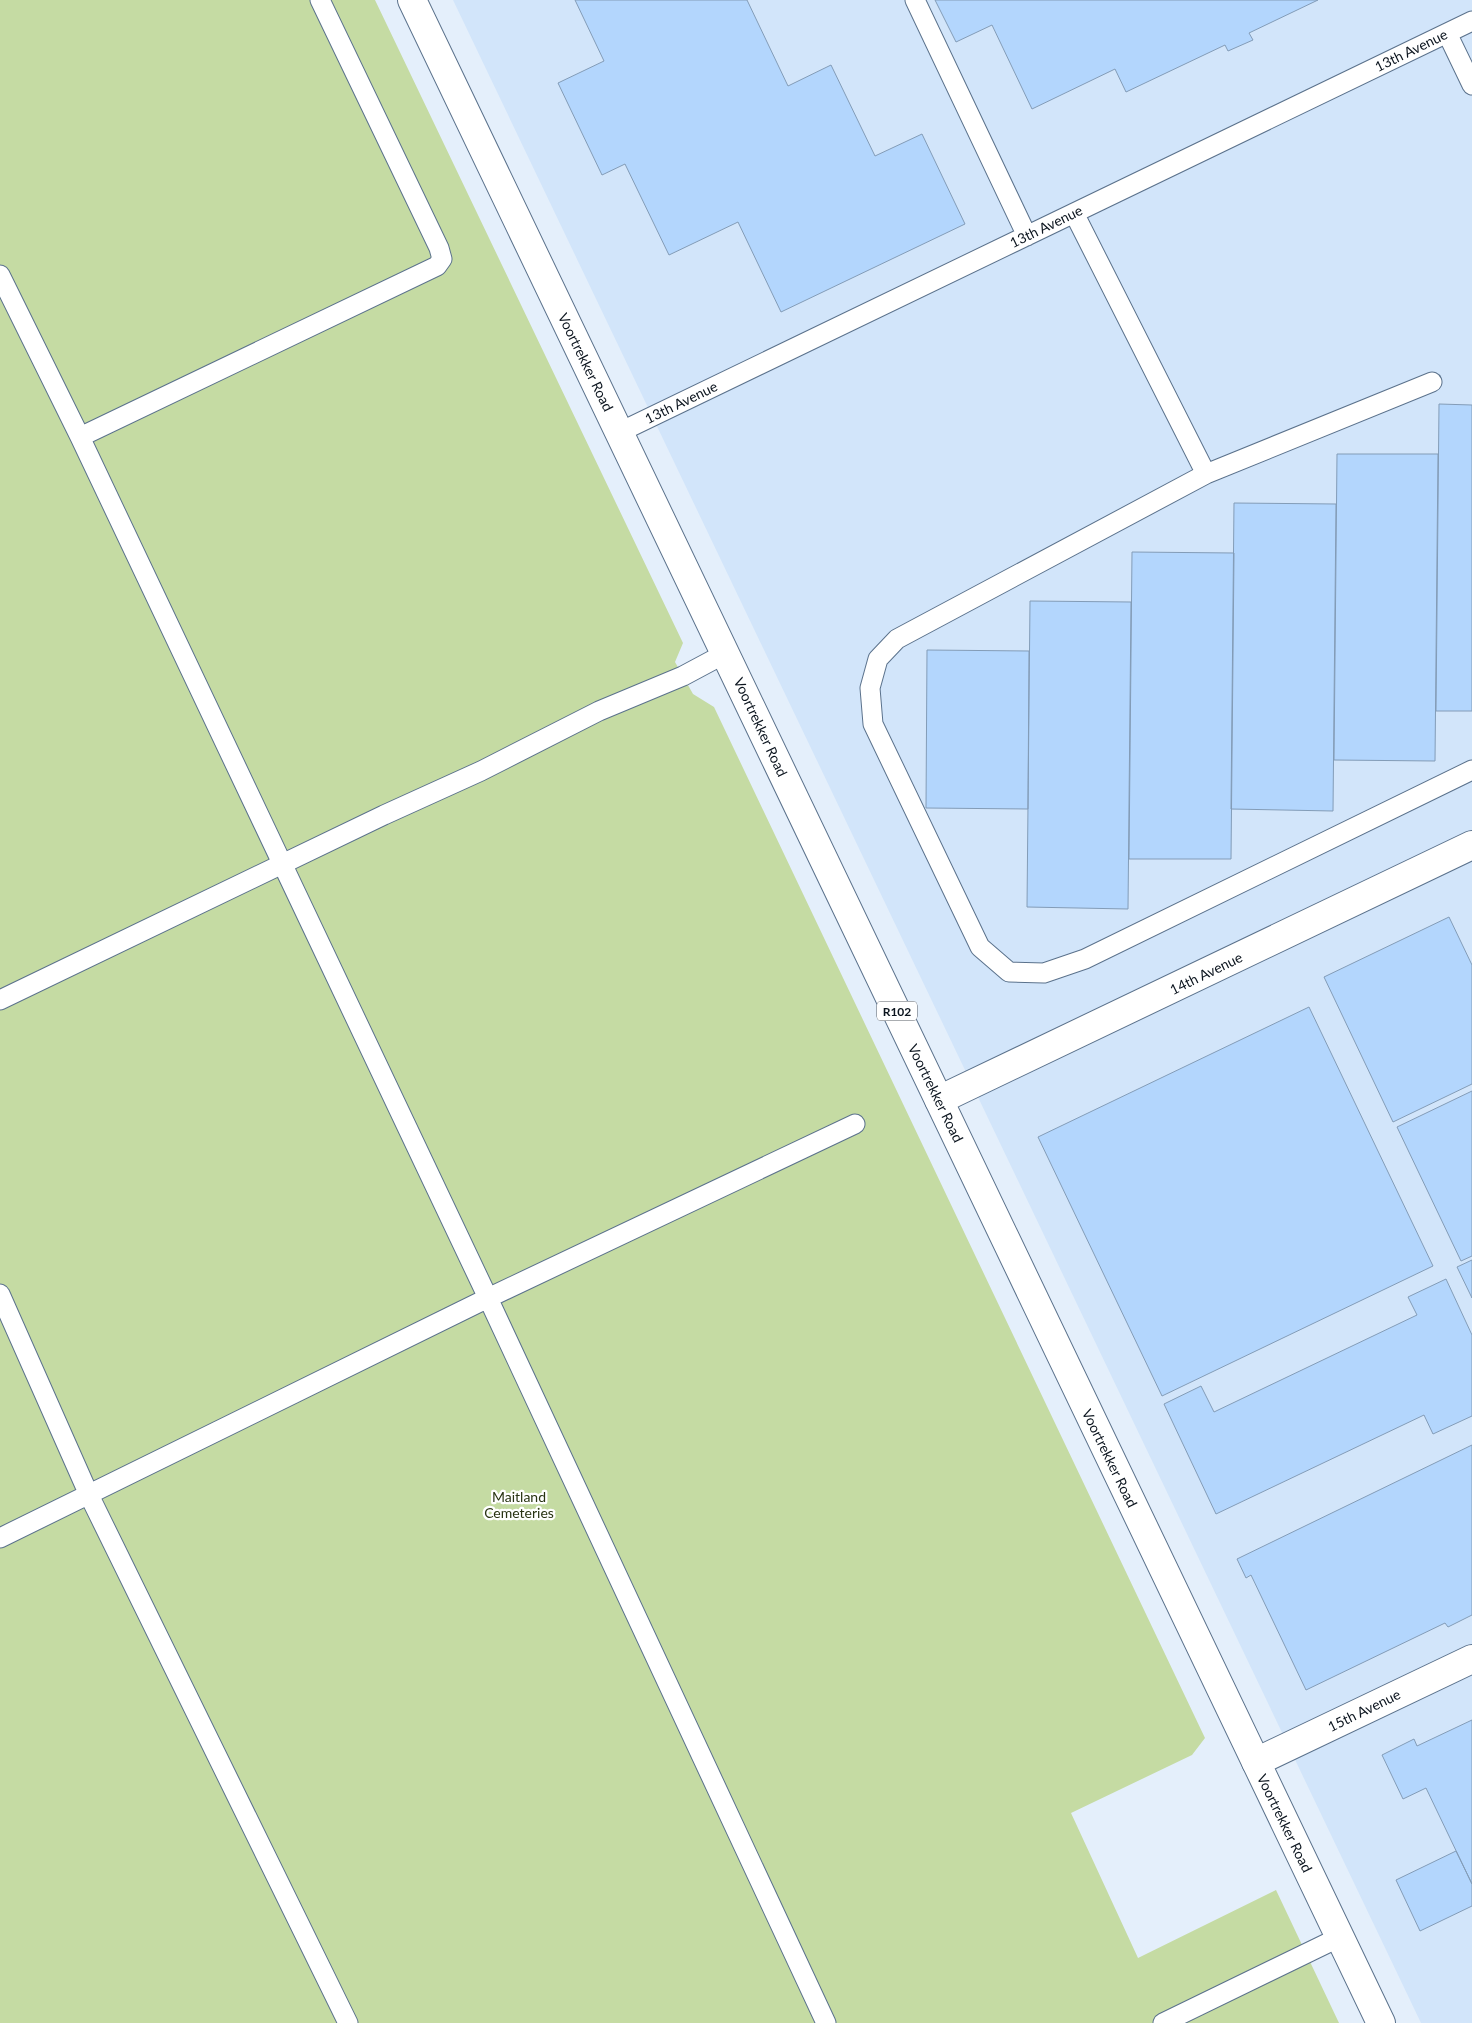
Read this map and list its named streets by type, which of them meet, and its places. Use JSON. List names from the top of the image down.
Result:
{
  "streets": {
    "main road": [
      "Voortrekker Road",
      "14th Avenue",
      "R102",
      "15th Avenue"
    ],
    "lane": ["13th Avenue"]
  },
  "crossings": [
    ["13th Avenue", "Voortrekker Road"],
    ["Voortrekker Road", "14th Avenue"],
    ["Voortrekker Road", "15th Avenue"]
  ],
  "parks": ["Maitland Cemeteries"]
}
